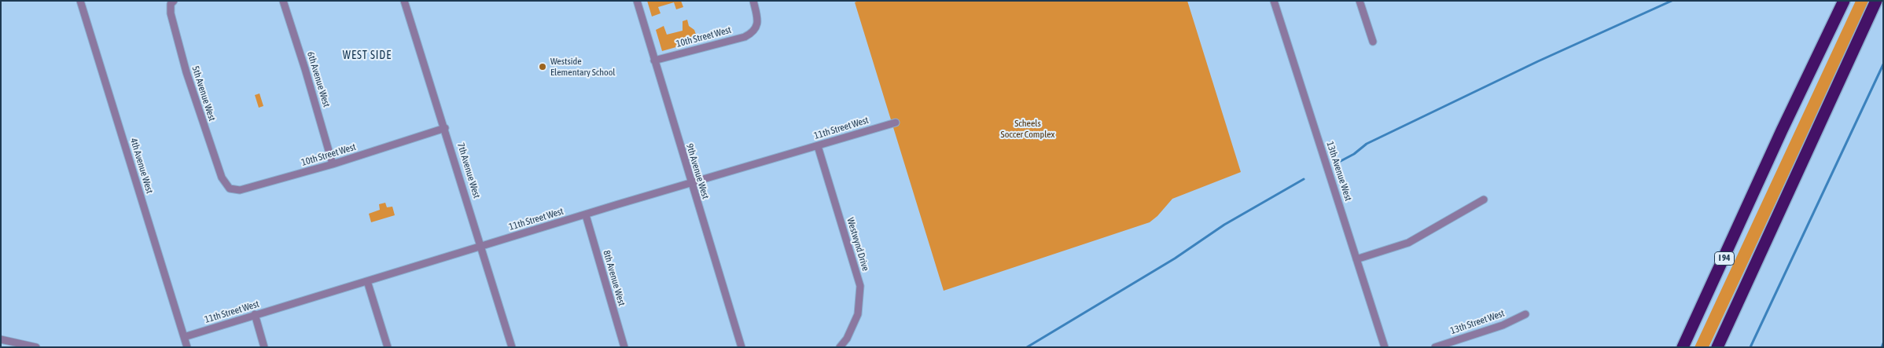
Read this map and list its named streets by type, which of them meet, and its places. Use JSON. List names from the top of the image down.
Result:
{
  "streets": {
    "highway": ["I 94"],
    "street": [
      "10th Street West",
      "6th Avenue West",
      "5th Avenue West",
      "11th Street West",
      "4th Avenue West",
      "7th Avenue West",
      "9th Avenue West",
      "13th Avenue West",
      "Westwynd Drive",
      "8th Avenue West",
      "13th Street West"
    ]
  },
  "crossings": [
    ["10th Street West", "6th Avenue West"],
    ["10th Street West", "5th Avenue West"],
    ["10th Street West", "7th Avenue West"],
    ["10th Street West", "9th Avenue West"],
    ["11th Street West", "4th Avenue West"],
    ["11th Street West", "7th Avenue West"],
    ["11th Street West", "9th Avenue West"],
    ["11th Street West", "Westwynd Drive"],
    ["11th Street West", "8th Avenue West"]
  ],
  "districts": ["WEST SIDE"],
  "parks": ["Scheels Soccer Complex"],
  "places": ["Westside Elementary School"]
}
